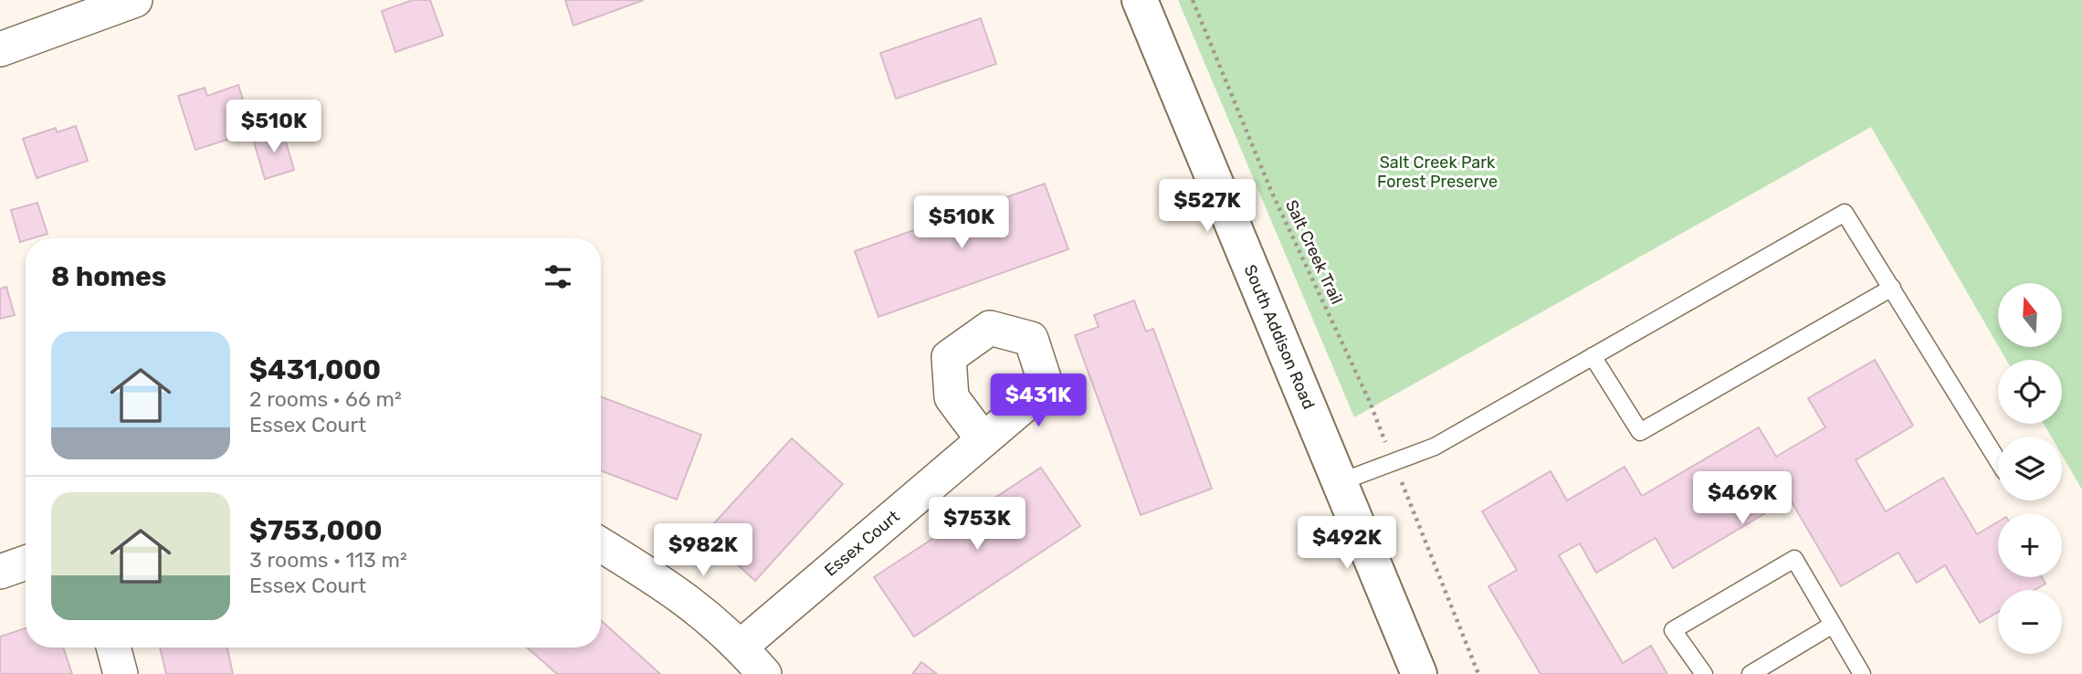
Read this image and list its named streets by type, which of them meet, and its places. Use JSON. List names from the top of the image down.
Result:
{
  "streets": {
    "street": ["South Addison Road", "Essex Court"],
    "path": ["Salt Creek Trail"]
  },
  "parks": ["Salt Creek Park Forest Preserve"],
  "north": "top",
  "page": {
    "price": [
      "$510K",
      "$527K",
      "$510K",
      "$431K",
      "$469K",
      "$753K",
      "$492K",
      "$982K"
    ],
    "heading": "8 homes",
    "map_buttons": ["+", "−"],
    "list": [
      {
        "name": "$431,000",
        "note": "2 rooms · 66 m² · Essex Court"
      },
      {
        "name": "$753,000",
        "note": "3 rooms · 113 m² · Essex Court"
      }
    ]
  }
}
